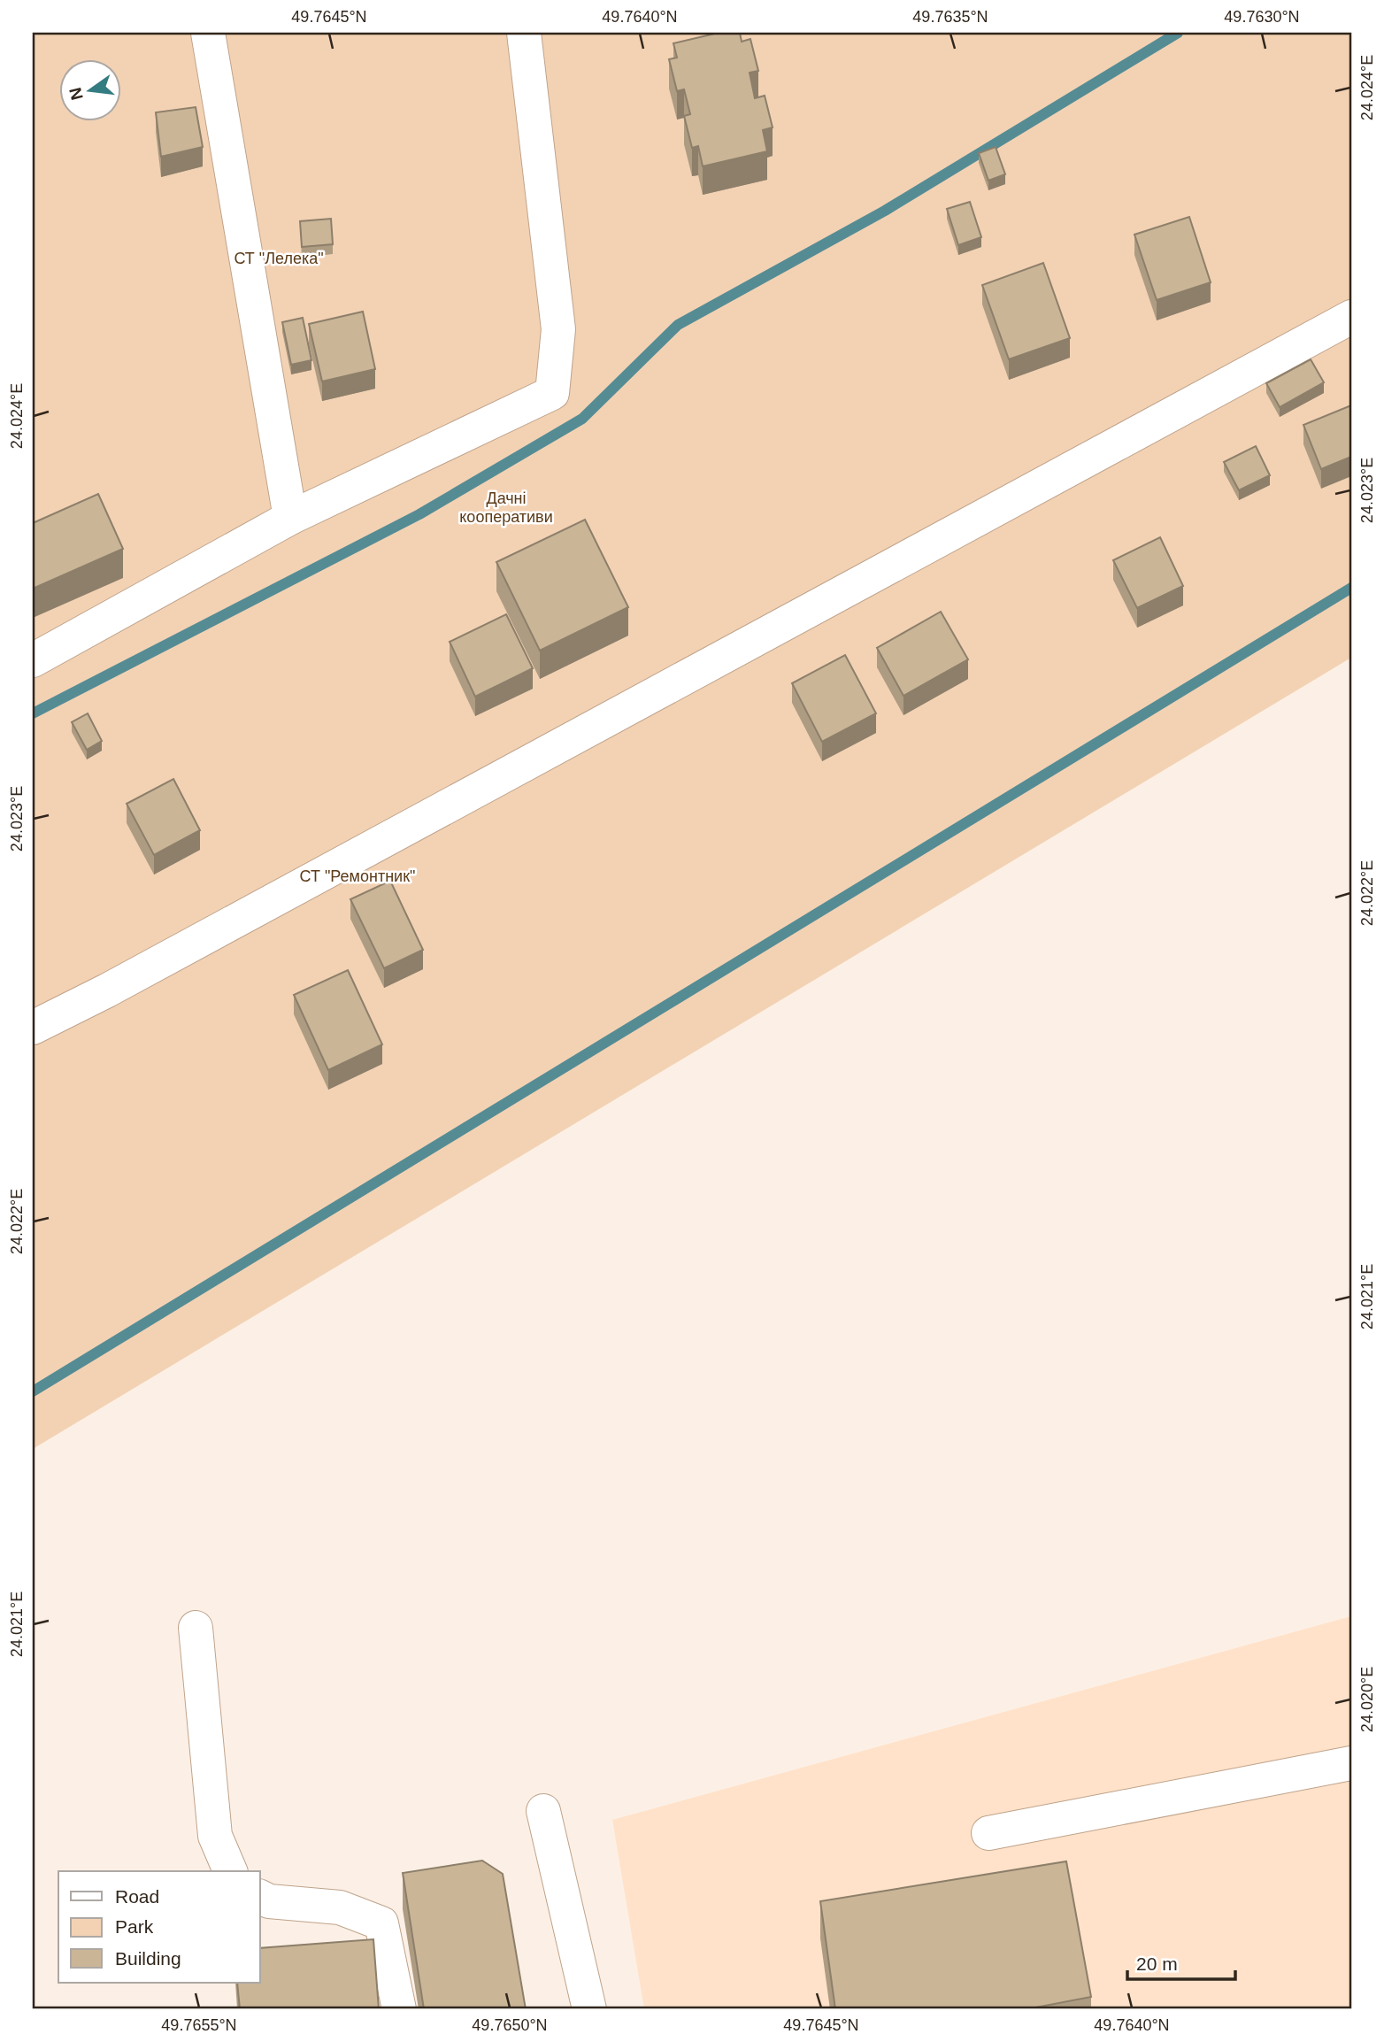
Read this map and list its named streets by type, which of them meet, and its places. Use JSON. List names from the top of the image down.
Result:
{
  "parks": ["СТ \"Лелека\"", "Дачні кооперативи", "СТ \"Ремонтник\""],
  "legend": ["Road", "Park", "Building"],
  "scale_bar": "20 m",
  "north": "left",
  "coordinates": [
    "49.7645°N",
    "49.7640°N",
    "49.7635°N",
    "49.7630°N",
    "24.024°E",
    "24.023°E",
    "24.022°E",
    "24.021°E",
    "24.020°E",
    "49.7655°N",
    "49.7650°N"
  ]
}
